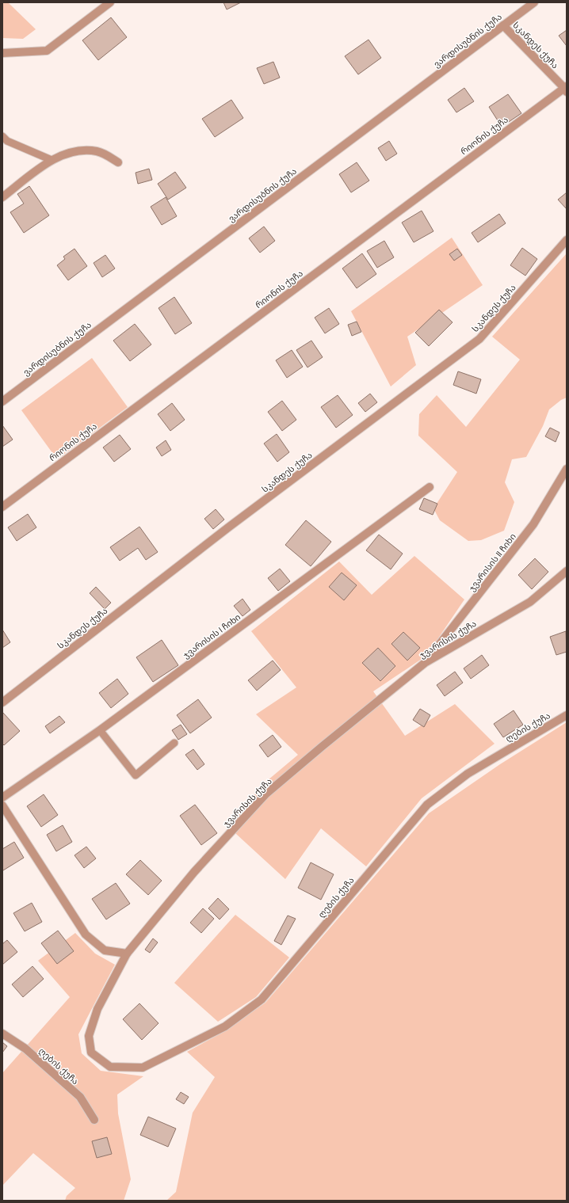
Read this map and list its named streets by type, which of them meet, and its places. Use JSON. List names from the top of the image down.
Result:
{
  "streets": {
    "street": [
      "ვარდისუბნის ქუჩა",
      "სკანდეს ქუჩა",
      "რიონის ქუჩა",
      "ჯვარისის II ჩიხი",
      "ჯვარისის I ჩიხი",
      "ჯვარისის ქუჩა",
      "ღების ქუჩა"
    ]
  },
  "crossings": [
    ["ვარდისუბნის ქუჩა", "სკანდეს ქუჩა"],
    ["სკანდეს ქუჩა", "რიონის ქუჩა"],
    ["ჯვარისის II ჩიხი", "ჯვარისის ქუჩა"],
    ["ჯვარისის ქუჩა", "ღების ქუჩა"]
  ]
}
